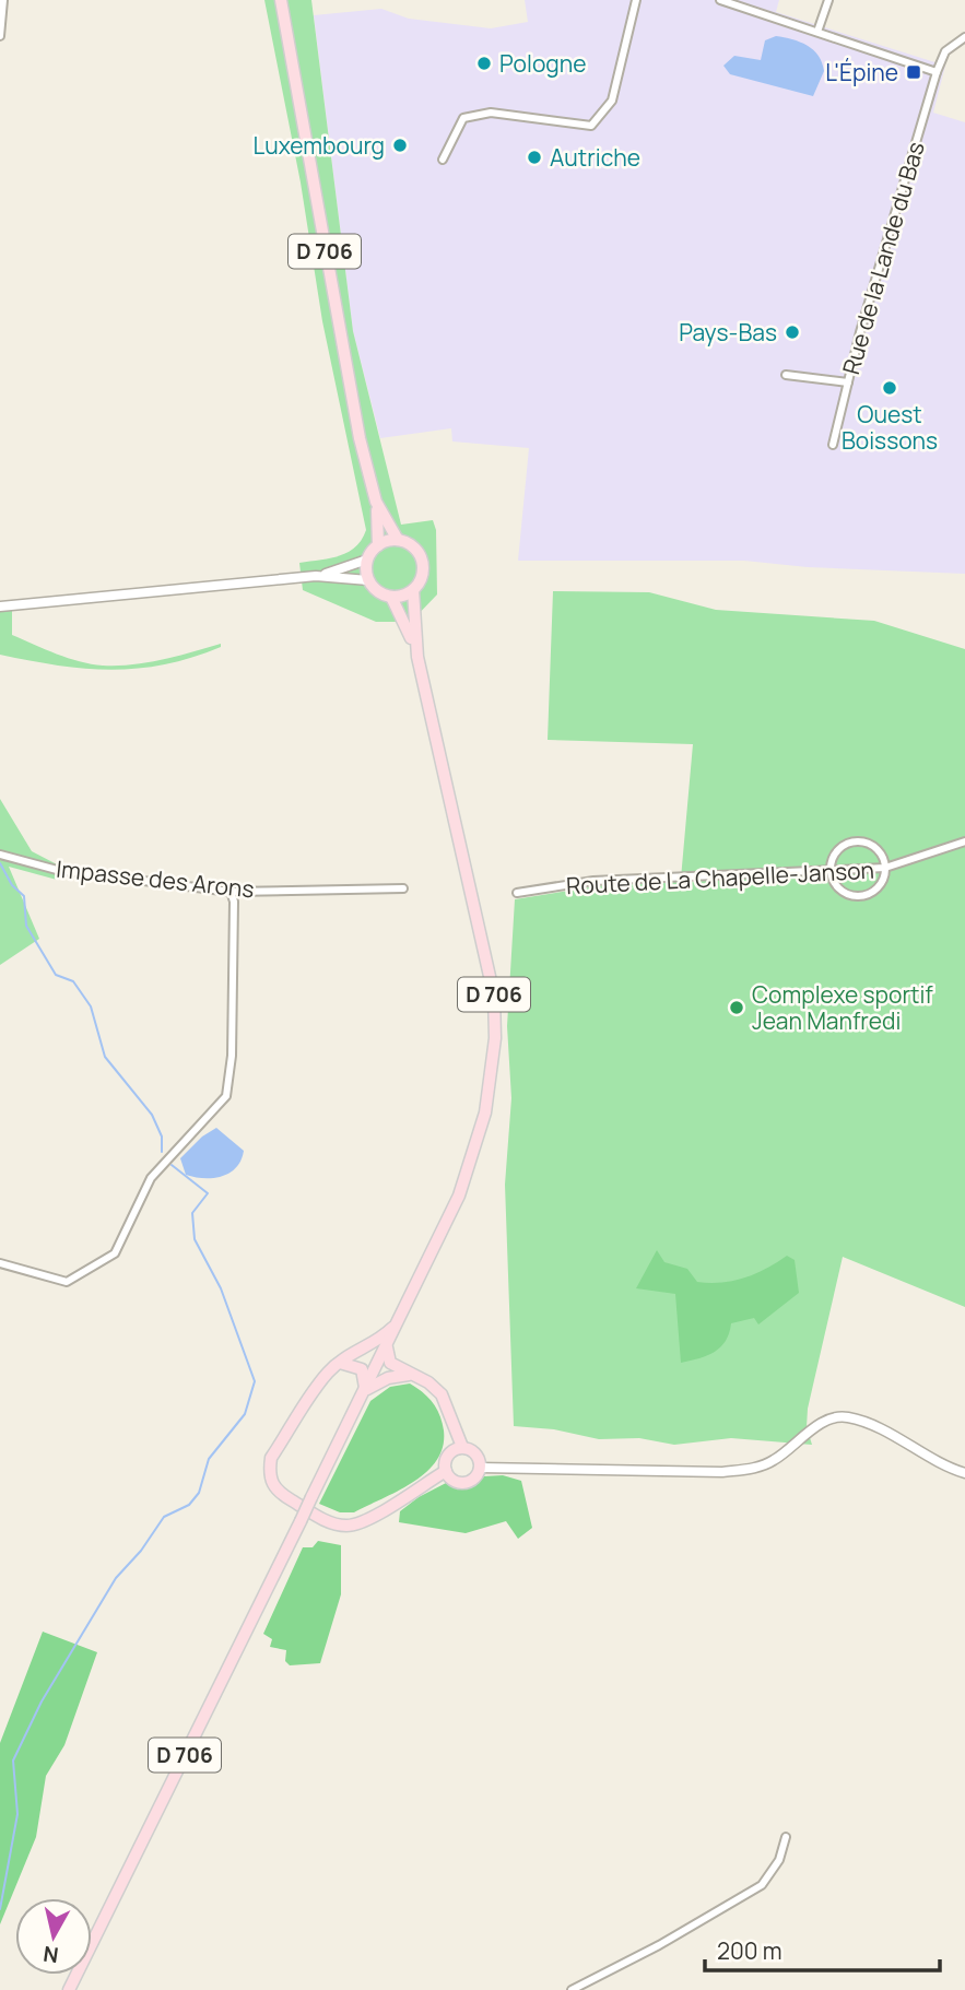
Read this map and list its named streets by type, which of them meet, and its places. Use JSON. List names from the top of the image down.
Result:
{
  "streets": {
    "main road": ["D 706"],
    "street": ["Rue de la Lande du Bas", "Route de La Chapelle-Janson", "Impasse des Arons"]
  },
  "places": {
    "other": [
      "Pologne",
      "Luxembourg",
      "Autriche",
      "Pays-Bas",
      "Ouest Boissons",
      "Complexe sportif Jean Manfredi"
    ],
    "transit": ["L'Épine"]
  },
  "scale_bar": "200 m",
  "north": "bottom"
}
